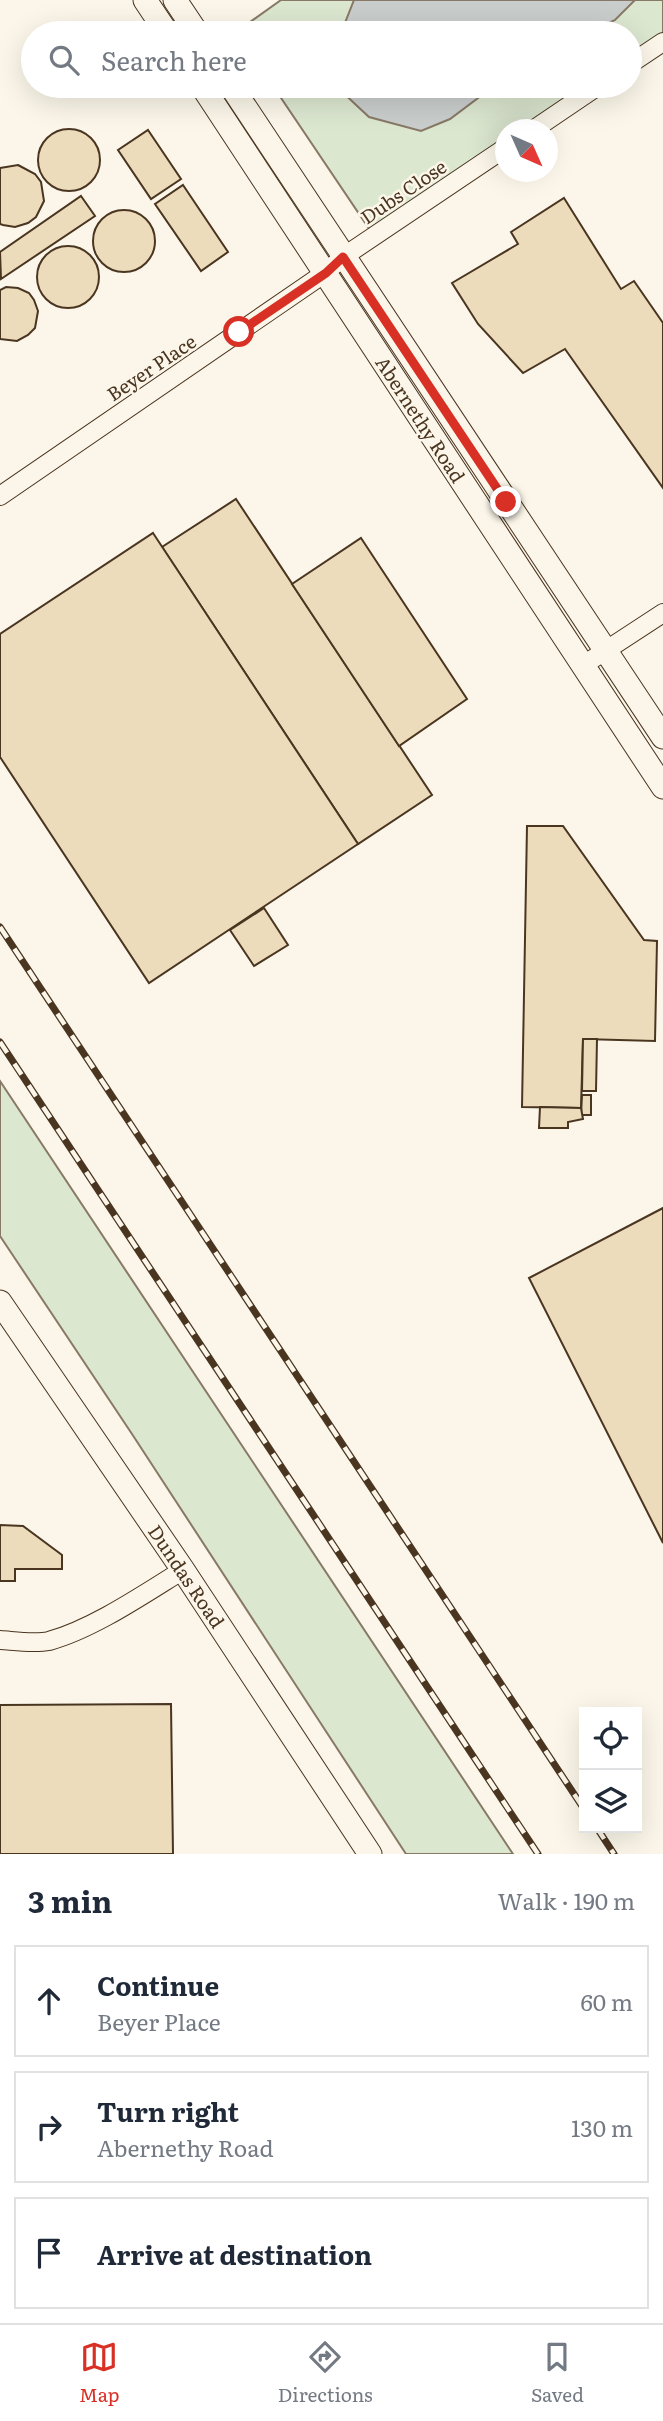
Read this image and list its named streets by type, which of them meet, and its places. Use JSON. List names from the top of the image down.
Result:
{
  "streets": {
    "main road": ["Abernethy Road", "Dundas Road"],
    "street": ["Dubs Close", "Beyer Place"]
  },
  "crossings": [
    ["Dubs Close", "Beyer Place"],
    ["Dubs Close", "Abernethy Road"],
    ["Beyer Place", "Abernethy Road"]
  ],
  "north": "bottom right",
  "page": {
    "search": "Search here",
    "heading": ["3 min", "Walk · 190 m"],
    "list": [
      ["Continue", "Beyer Place", "60 m"],
      ["Turn right", "Abernethy Road", "130 m"],
      "Arrive at destination"
    ],
    "nav": ["Map", "Directions", "Saved"]
  }
}
